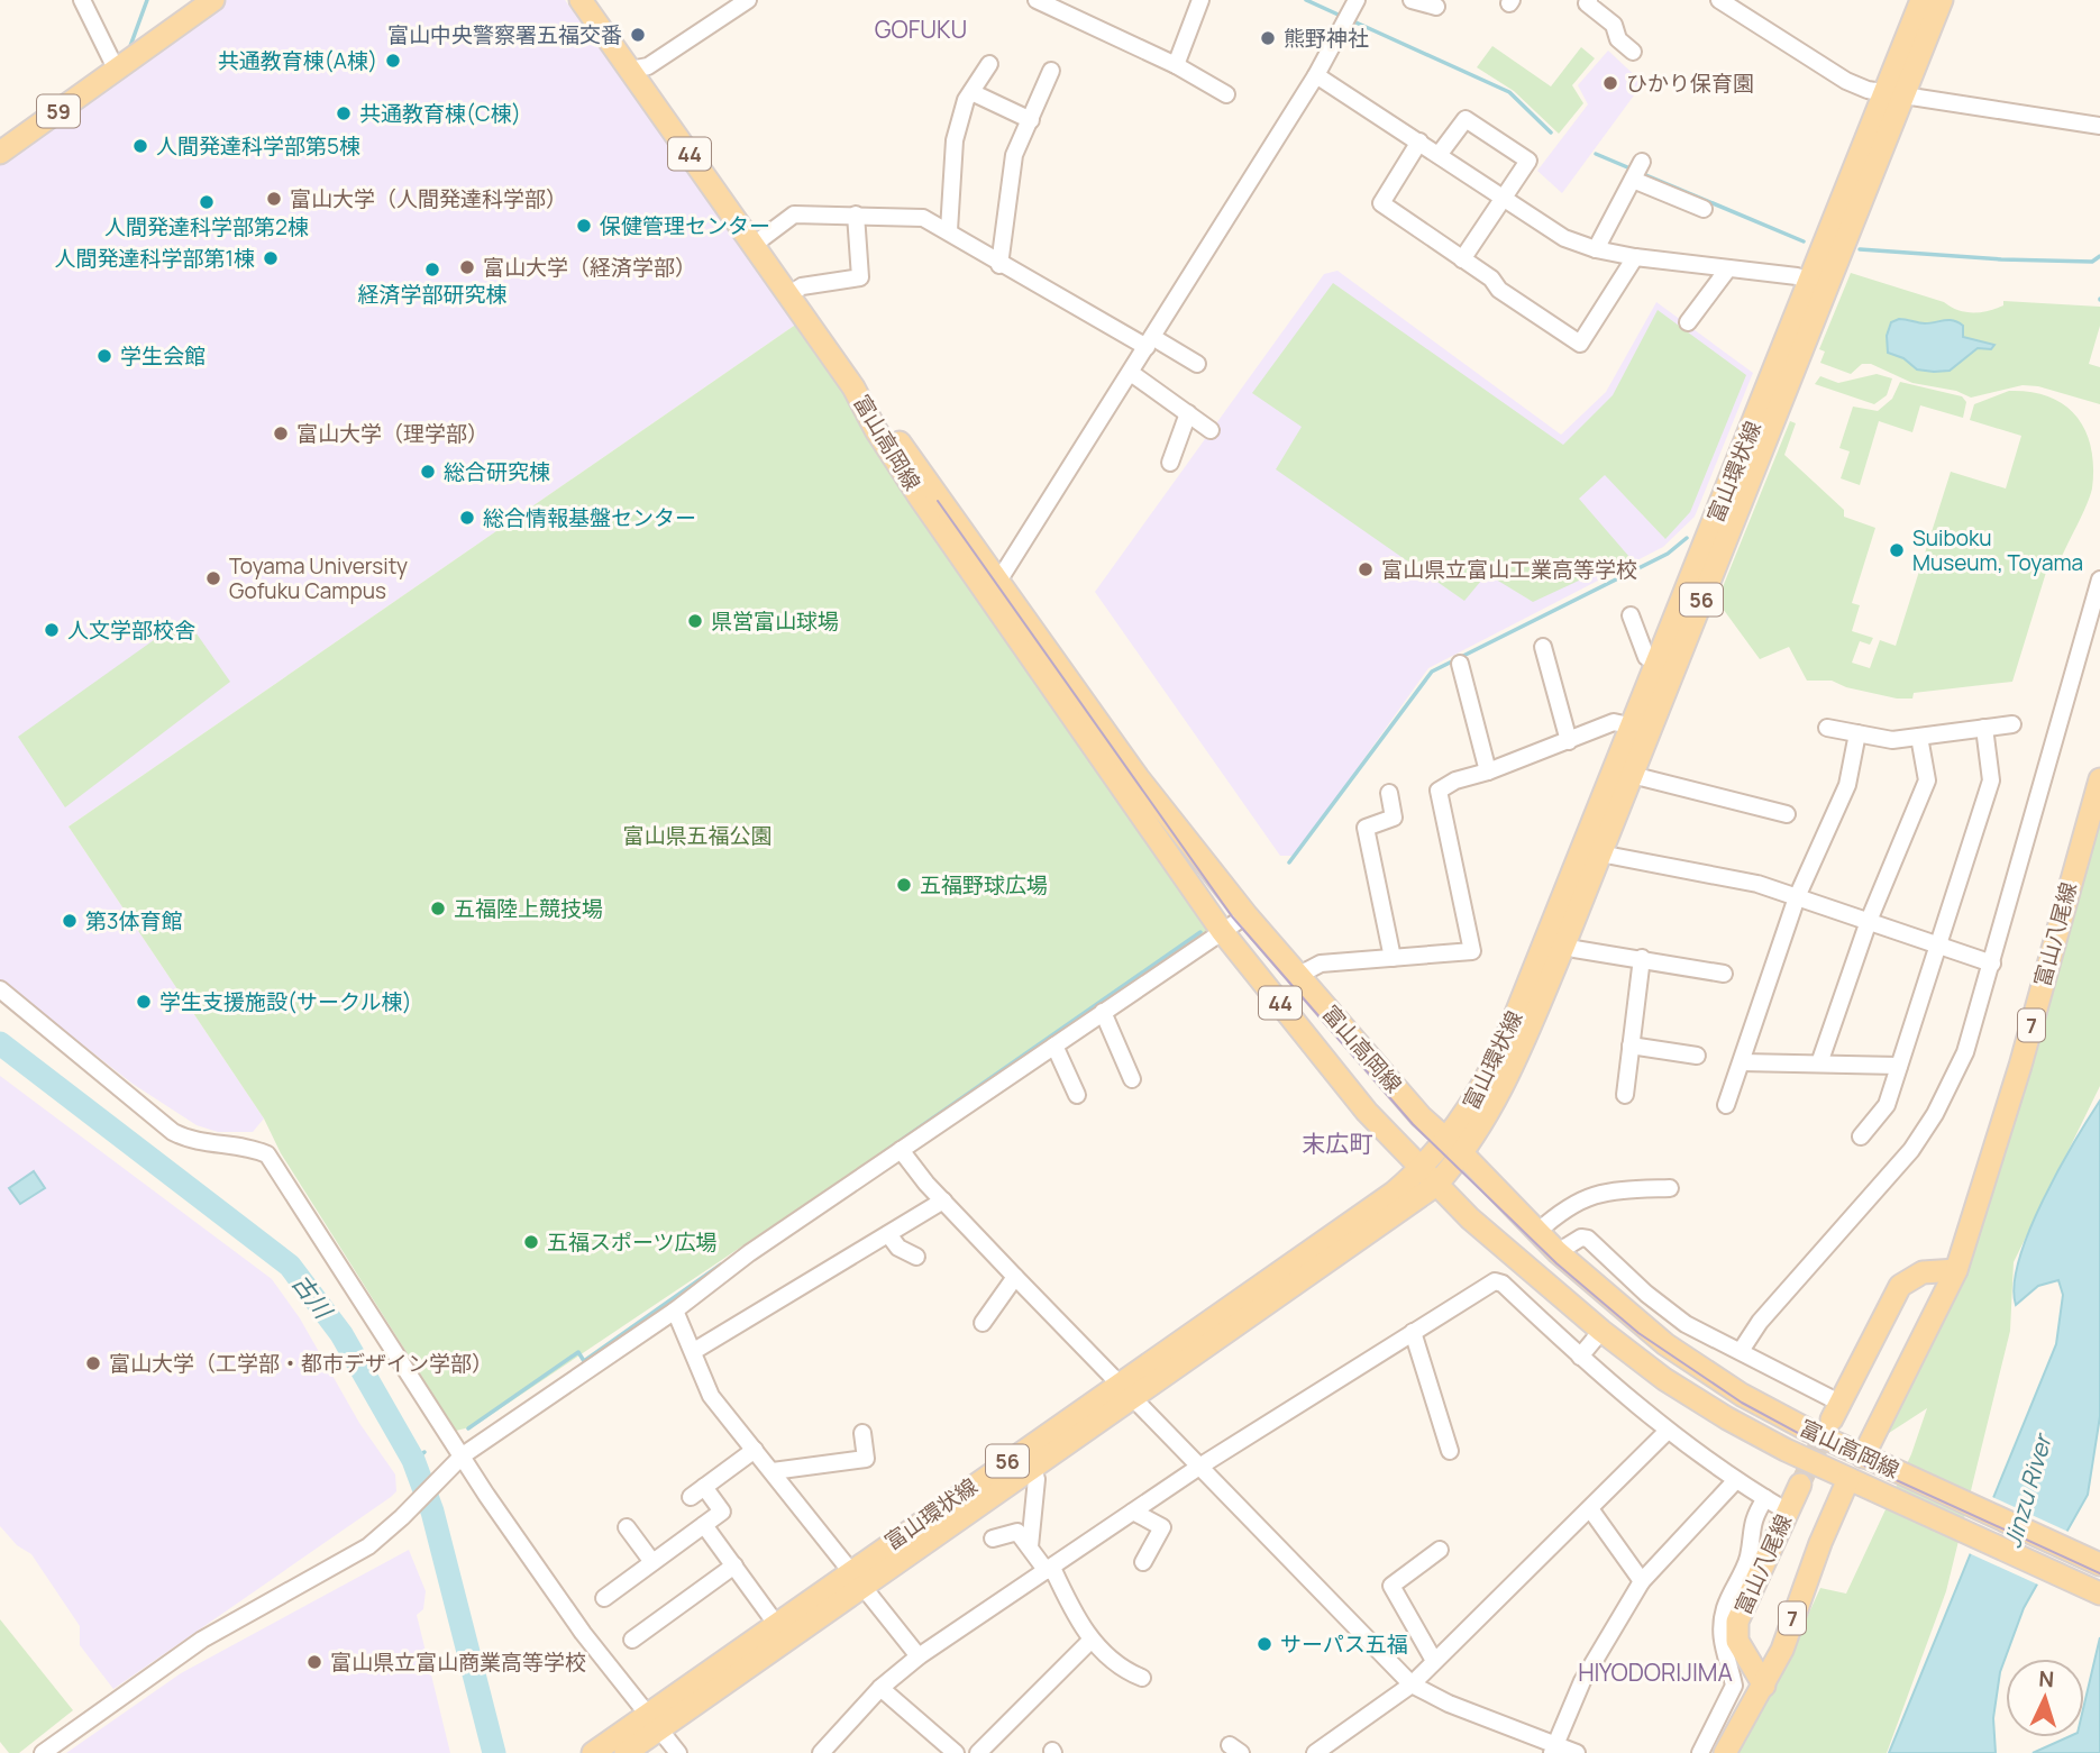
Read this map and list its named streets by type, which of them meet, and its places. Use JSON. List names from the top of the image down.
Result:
{
  "streets": {
    "main road": [
      "59",
      "44",
      "富山高岡線",
      "富山環状線",
      "56",
      "富山八尾線",
      "7"
    ]
  },
  "crossings": [
    ["44", "富山高岡線"],
    ["富山高岡線", "富山環状線"],
    ["富山高岡線", "富山八尾線"]
  ],
  "districts": ["GOFUKU", "末広町", "HIYODORIJIMA"],
  "water": ["古川", "Jinzu River"],
  "parks": ["富山県五福公園"],
  "places": [
    "富山中央警察署五福交番",
    "熊野神社",
    "共通教育棟(A棟)",
    "ひかり保育園",
    "共通教育棟(C棟)",
    "人間発達科学部第5棟",
    "富山大学（人間発達科学部）",
    "人間発達科学部第2棟",
    "保健管理センター",
    "人間発達科学部第1棟",
    "富山大学（経済学部）",
    "経済学部研究棟",
    "学生会館",
    "富山大学（理学部）",
    "総合研究棟",
    "総合情報基盤センター",
    "Suiboku Museum, Toyama",
    "富山県立富山工業高等学校",
    "Toyama University Gofuku Campus",
    "県営富山球場",
    "人文学部校舎",
    "五福野球広場",
    "五福陸上競技場",
    "第3体育館",
    "学生支援施設(サークル棟)",
    "五福スポーツ広場",
    "富山大学（工学部・都市デザイン学部）",
    "サーパス五福",
    "富山県立富山商業高等学校"
  ],
  "north": "top"
}
